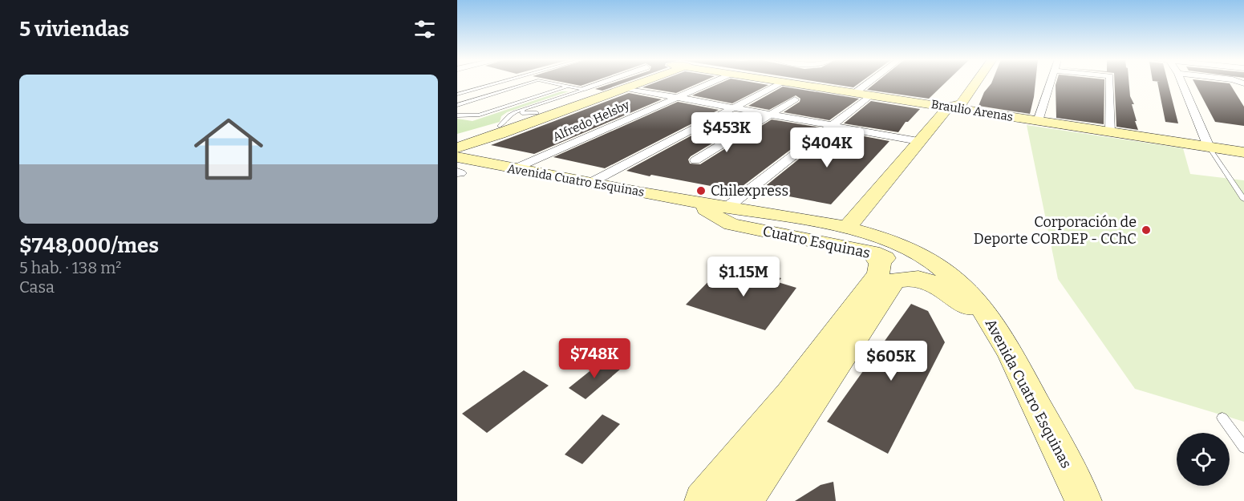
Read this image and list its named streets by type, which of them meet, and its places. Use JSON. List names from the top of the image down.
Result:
{
  "streets": {
    "street": [
      "Braulio Arenas",
      "Alfredo Helsby",
      "Avenida Cuatro Esquinas",
      "Cuatro Esquinas"
    ]
  },
  "crossings": [
    ["Alfredo Helsby", "Avenida Cuatro Esquinas"],
    ["Avenida Cuatro Esquinas", "Cuatro Esquinas"]
  ],
  "places": ["Chilexpress", "Corporación de Deporte CORDEP - CChC"],
  "page": {
    "heading": "5 viviendas",
    "list": [
      {
        "name": "$748,000/mes",
        "note": "5 hab. · 138 m² · Casa"
      }
    ],
    "price": [
      "$453K",
      "$404K",
      "$1.15M",
      "$748K",
      "$605K"
    ]
  }
}
